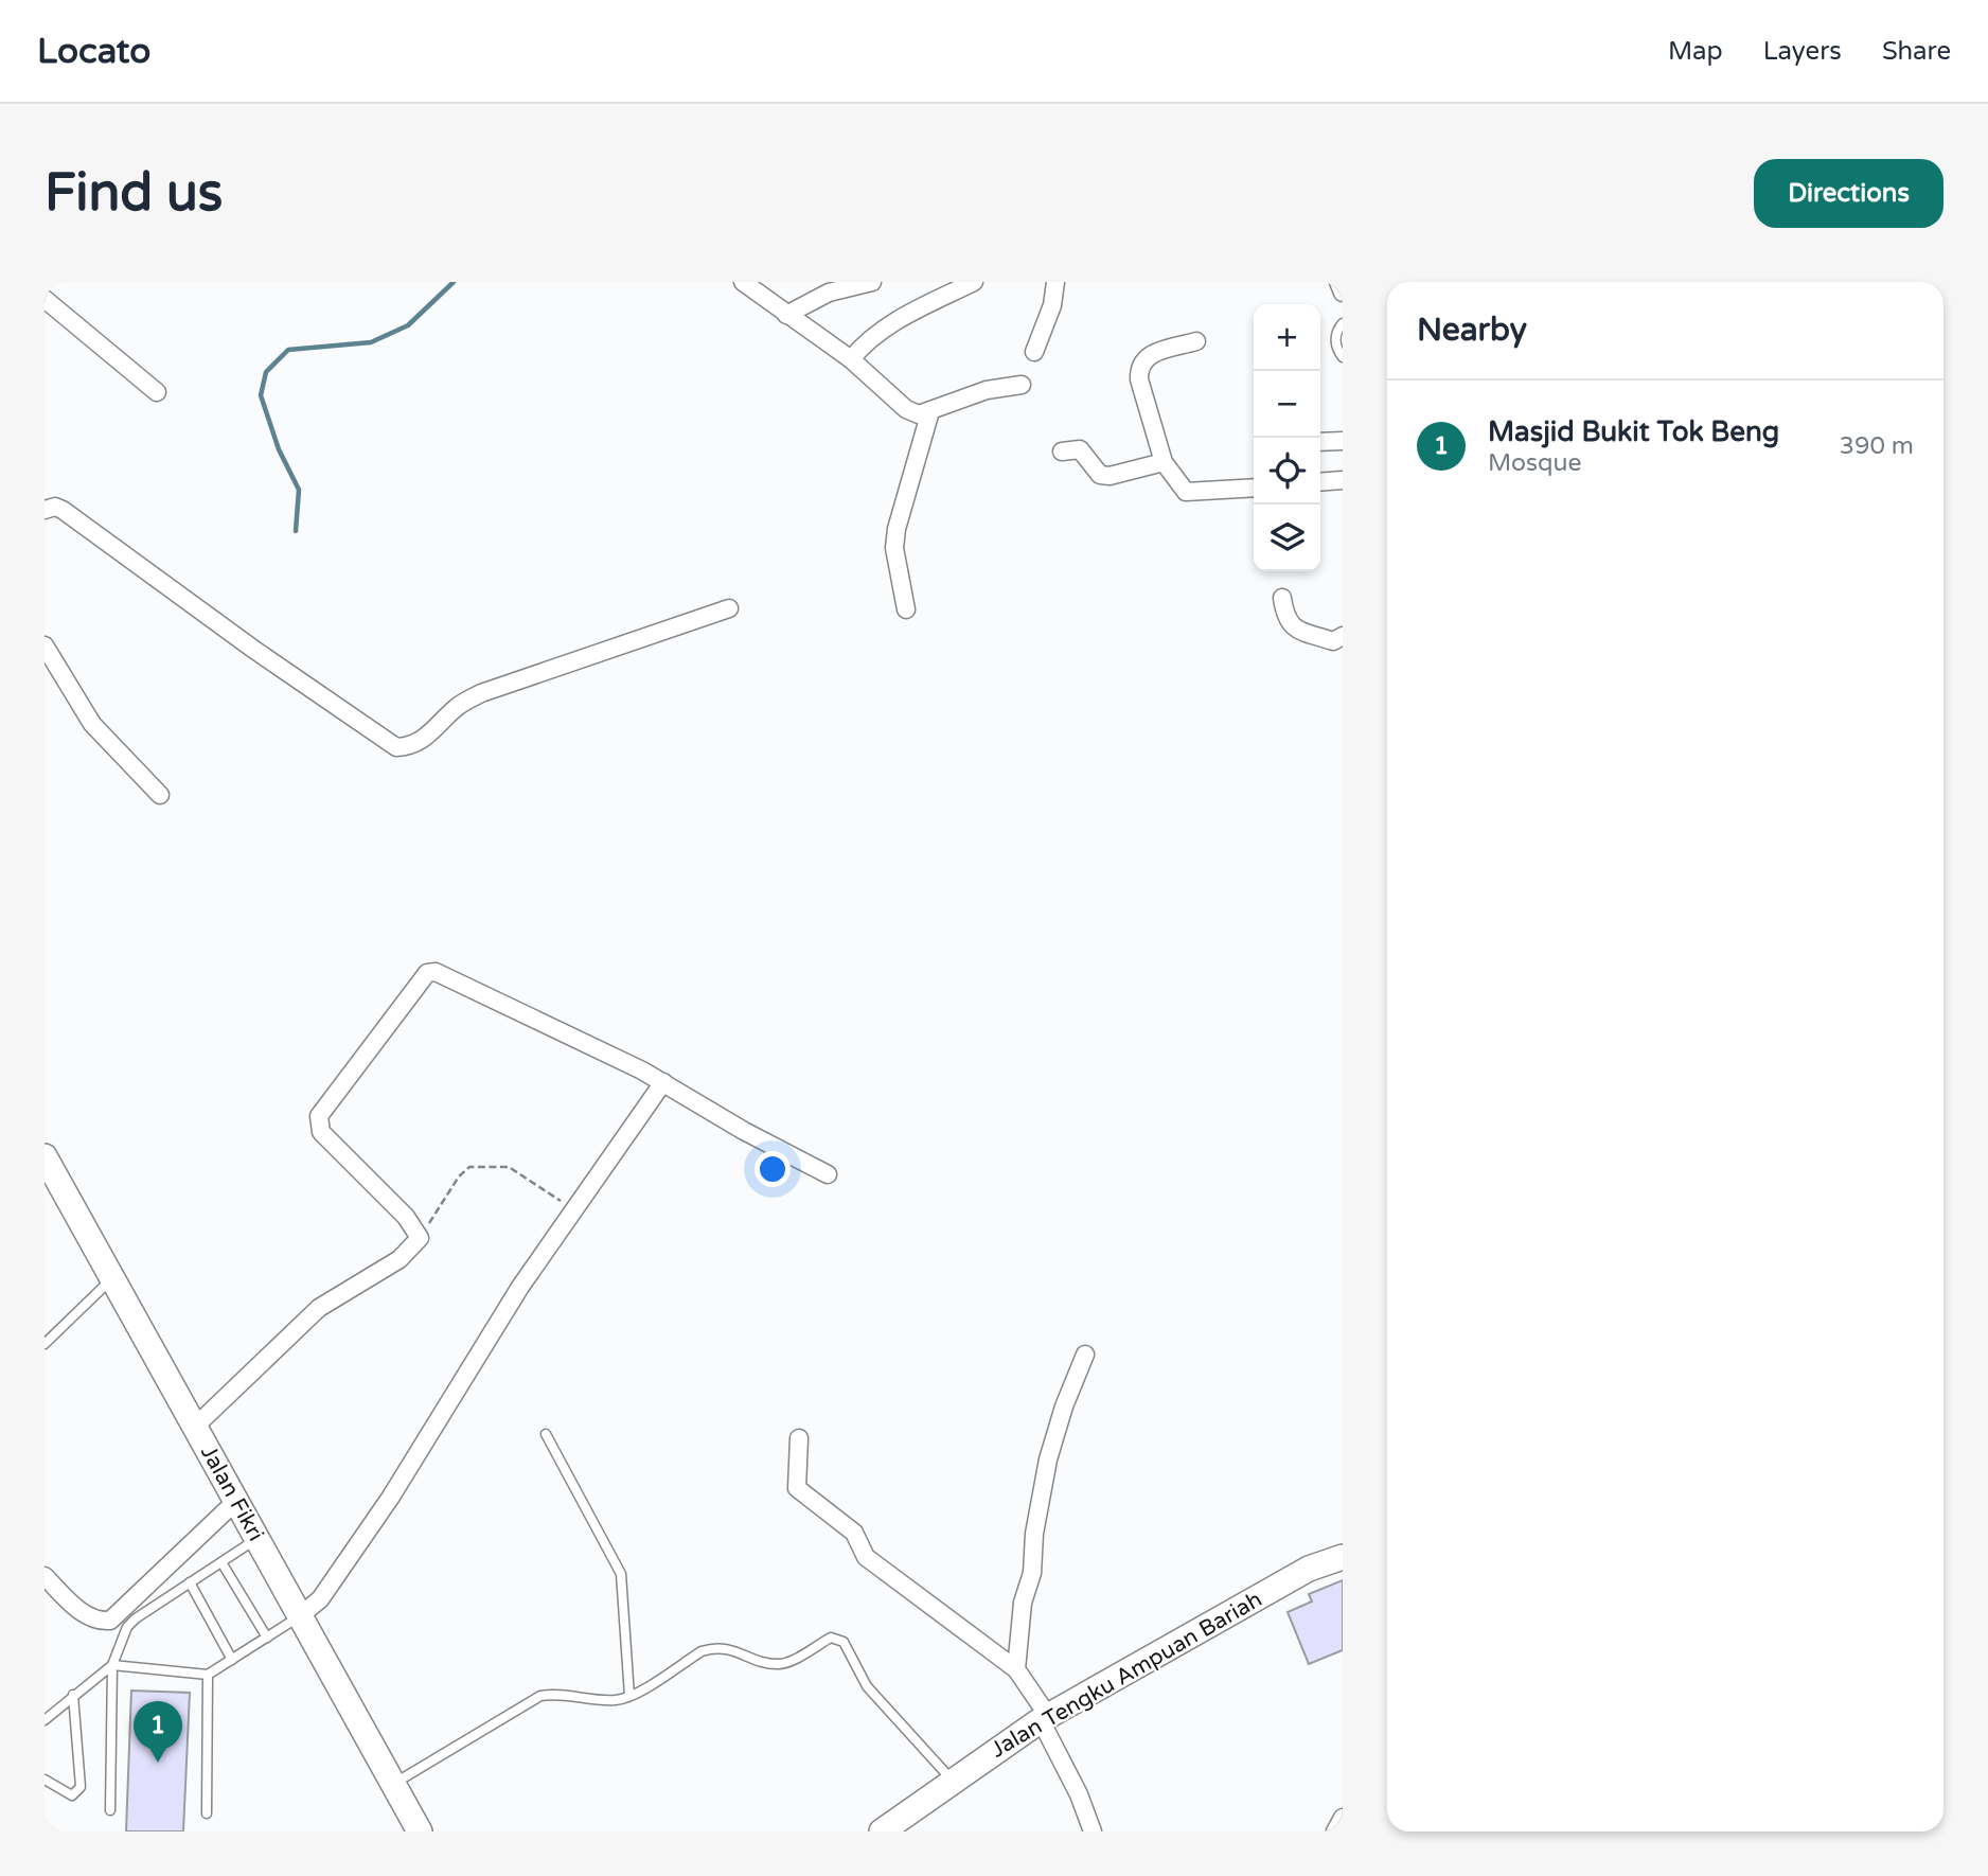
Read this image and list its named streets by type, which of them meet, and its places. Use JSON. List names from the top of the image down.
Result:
{
  "streets": {
    "street": ["Jalan Fikri", "Jalan Tengku Ampuan Bariah"]
  },
  "page": {
    "header": "Locato",
    "nav": ["Map", "Layers", "Share"],
    "buttons": "Directions",
    "title": "Find us",
    "heading": "Nearby",
    "map_buttons": ["+", "−"],
    "list": [
      {
        "mark": "1",
        "name": "Masjid Bukit Tok Beng",
        "note": "Mosque",
        "value": "390 m"
      }
    ],
    "pins": "1"
  }
}
